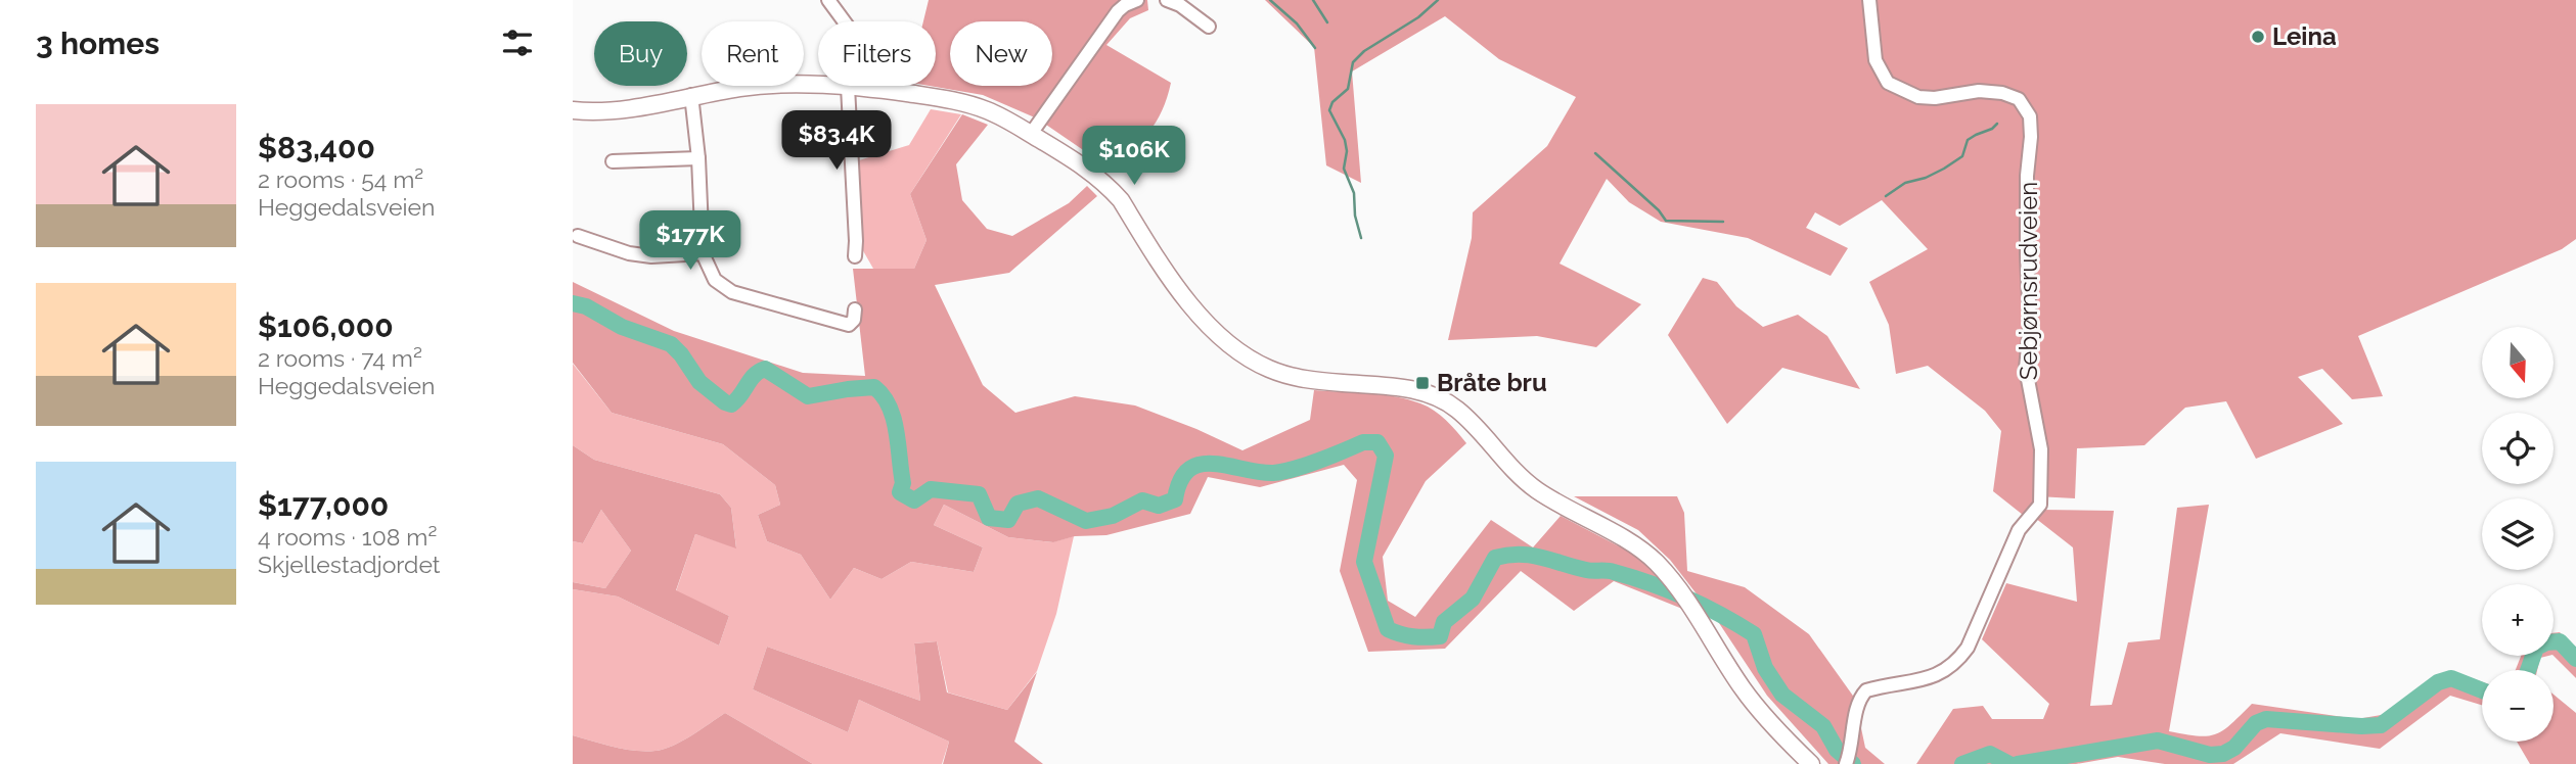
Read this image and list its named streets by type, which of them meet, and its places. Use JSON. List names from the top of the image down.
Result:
{
  "streets": {
    "street": ["Sebjørnsrudveien"]
  },
  "places": {
    "other": ["Leina"],
    "transit": ["Bråte bru"]
  },
  "north": "bottom",
  "page": {
    "heading": "3 homes",
    "chip": [
      "Buy",
      "Rent",
      "Filters",
      "New"
    ],
    "list": [
      {
        "name": "$83,400",
        "note": "2 rooms · 54 m² · Heggedalsveien"
      },
      {
        "name": "$106,000",
        "note": "2 rooms · 74 m² · Heggedalsveien"
      },
      {
        "name": "$177,000",
        "note": "4 rooms · 108 m² · Skjellestadjordet"
      }
    ],
    "price": ["$83.4K", "$106K", "$177K"],
    "map_buttons": ["+", "−"]
  }
}
